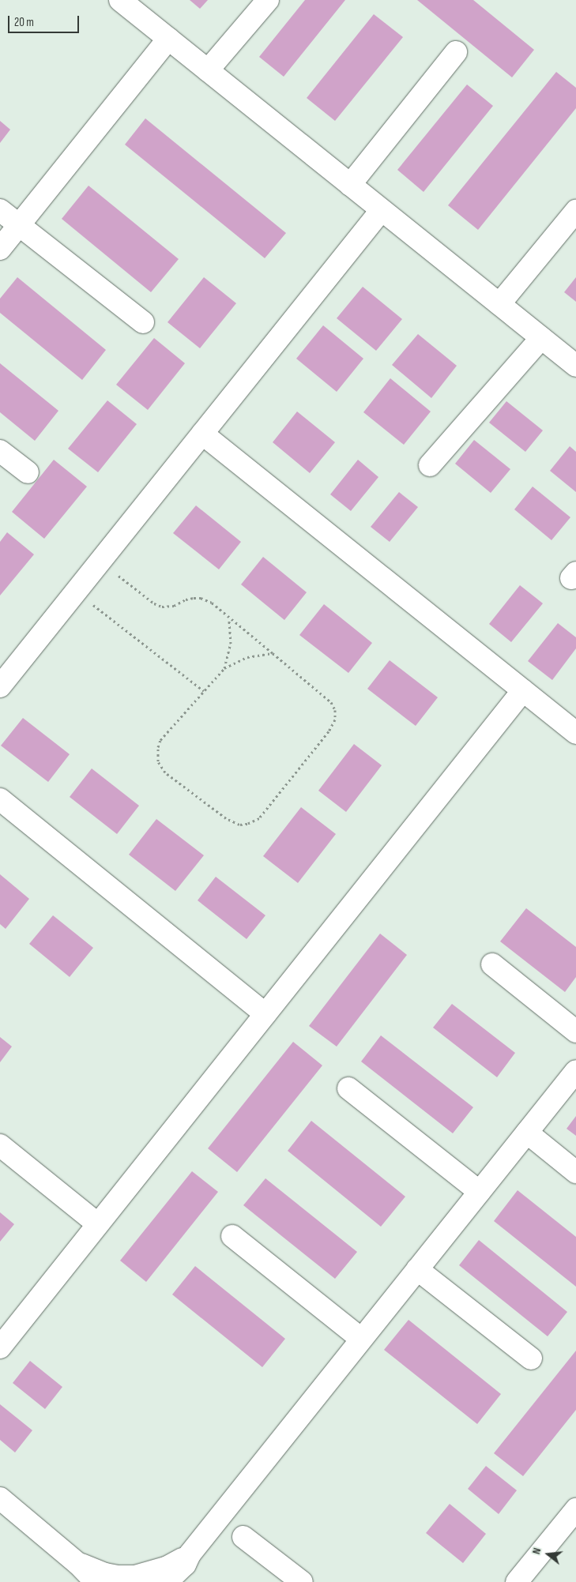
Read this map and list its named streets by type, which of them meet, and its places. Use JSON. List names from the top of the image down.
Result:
{
  "scale_bar": "20 m",
  "north": "left"
}
